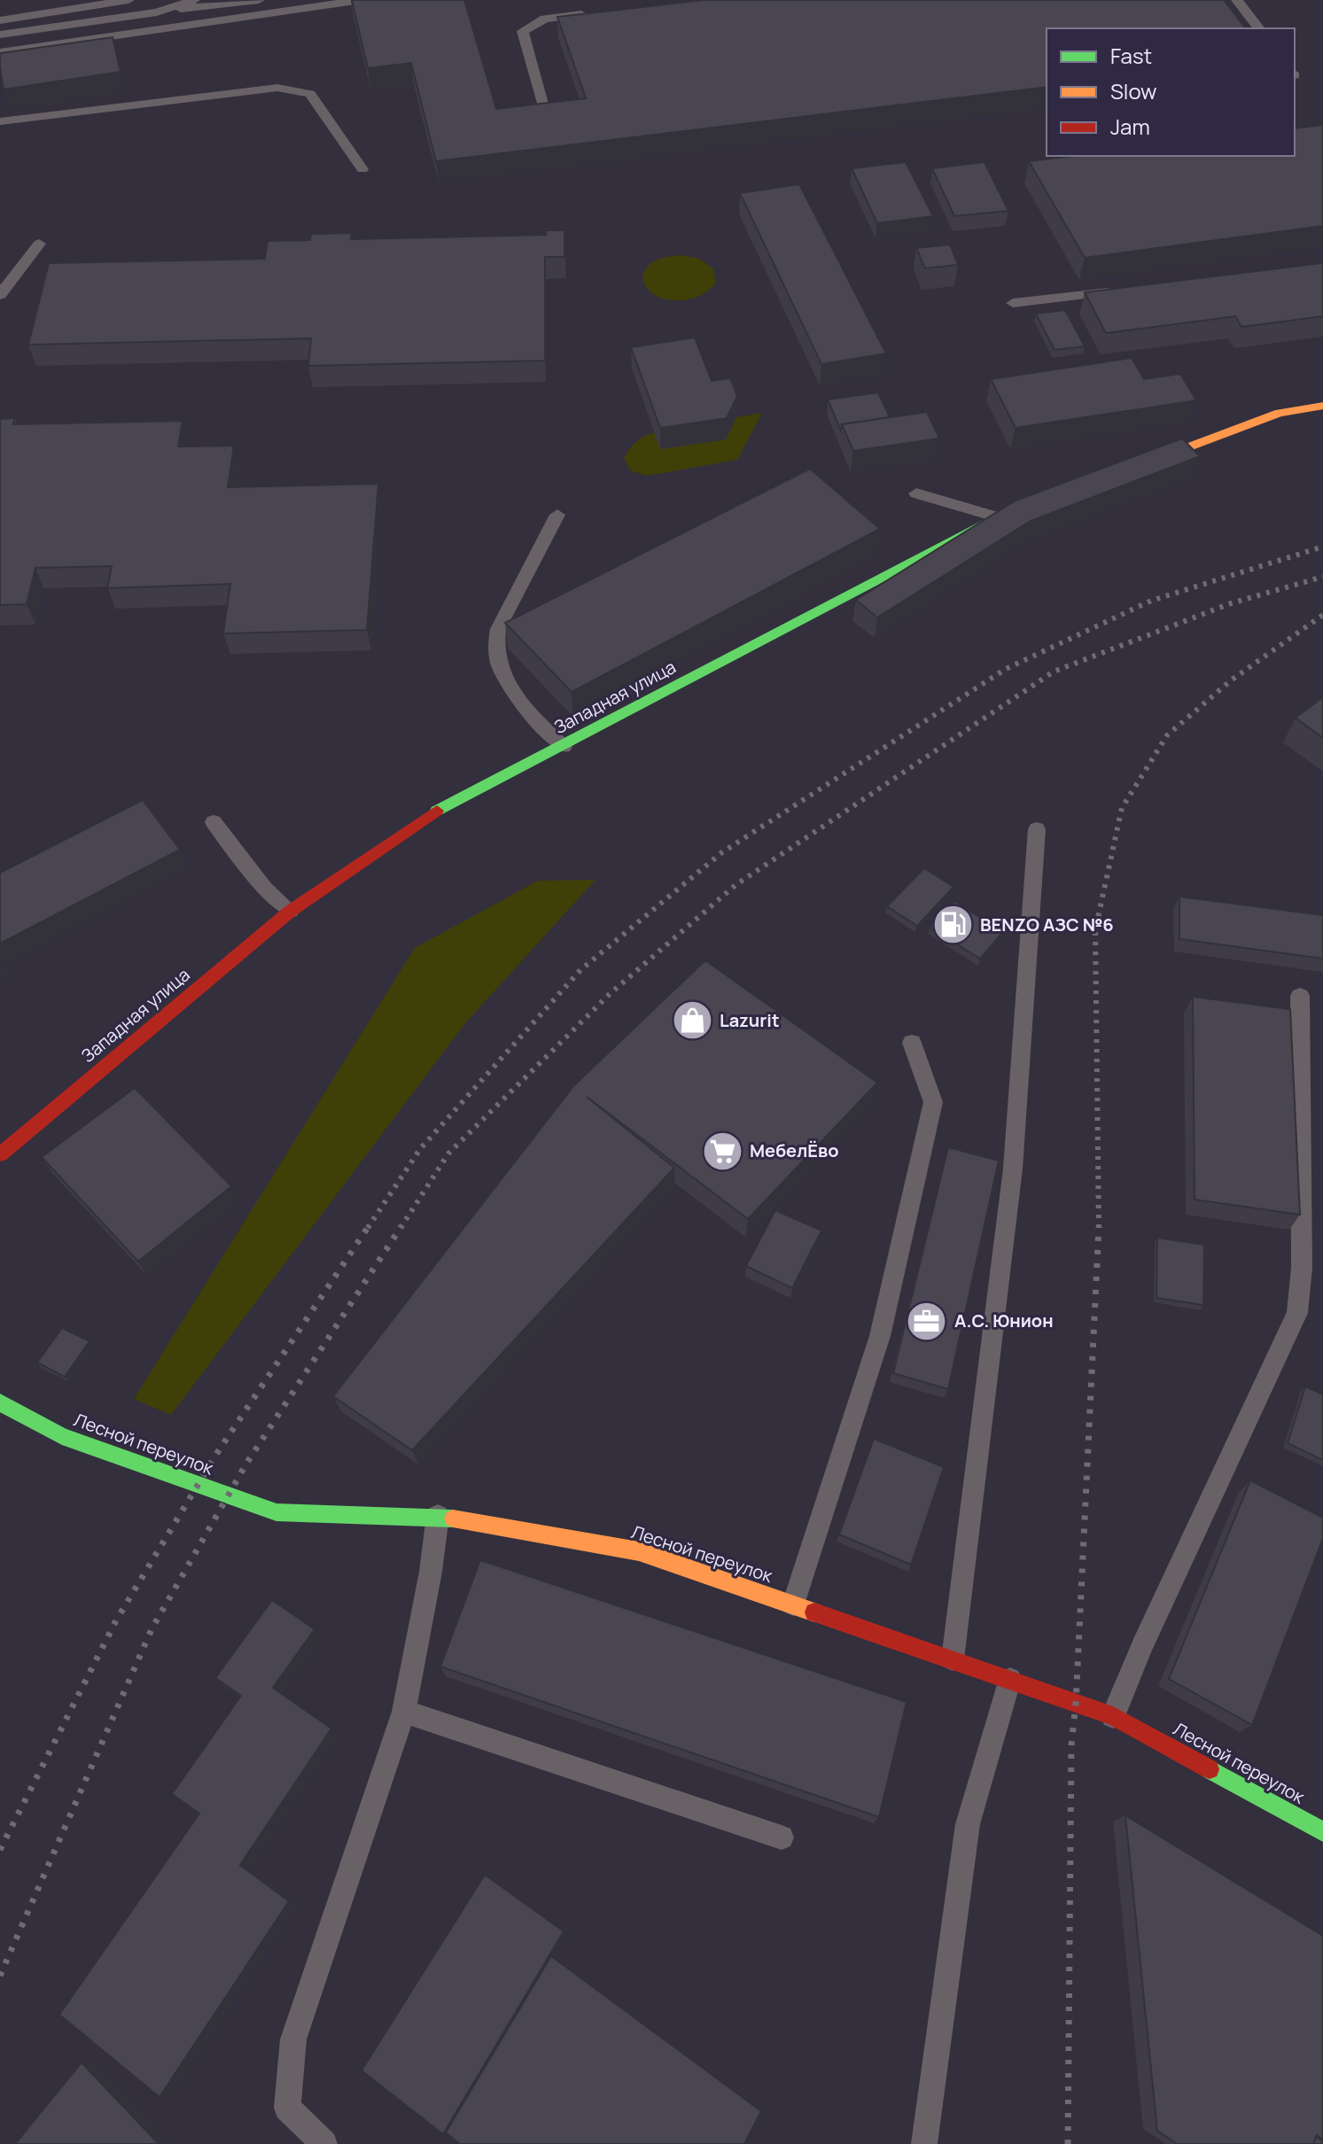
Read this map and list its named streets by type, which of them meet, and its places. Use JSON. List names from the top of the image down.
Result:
{
  "streets": {
    "street": ["Западная улица", "Лесной переулок"]
  },
  "places": {
    "fuel station": ["BENZO АЗС №6"],
    "shop": ["Lazurit"],
    "supermarket": ["МебелЁво"],
    "office": ["А.С. Юнион"]
  },
  "legend": ["Fast", "Slow", "Jam"]
}
